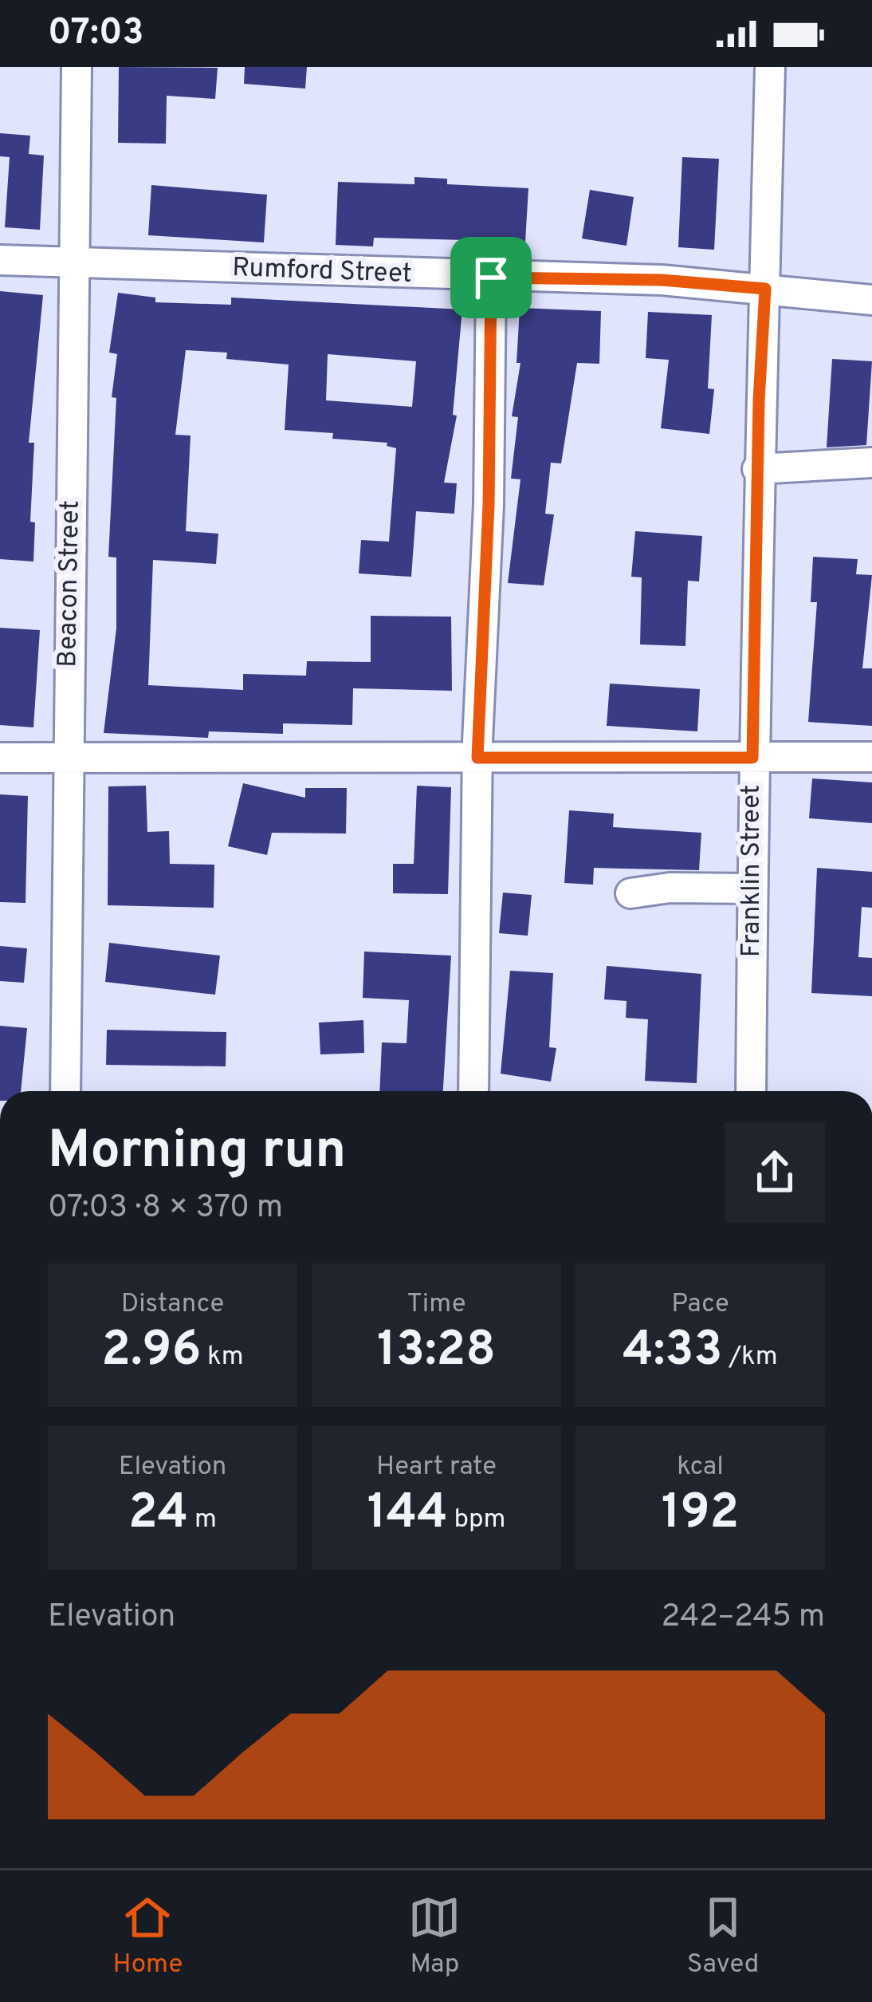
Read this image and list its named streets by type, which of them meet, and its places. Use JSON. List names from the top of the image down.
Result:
{
  "streets": {
    "street": ["Rumford Street", "Beacon Street", "Franklin Street"]
  },
  "crossings": [
    ["Rumford Street", "Beacon Street"],
    ["Rumford Street", "Franklin Street"]
  ],
  "page": {
    "status": "07:03",
    "heading": ["Morning run", "07:03 · 8 × 370 m"],
    "stats": [
      ["Distance", "2.96 km"],
      ["Time", "13:28"],
      ["Pace", "4:33 /km"],
      ["Elevation", "24 m"],
      ["Heart rate", "144 bpm"],
      ["kcal", "192"]
    ],
    "chart": ["Elevation", "242–245 m"],
    "tabs": ["Home", "Map", "Saved"]
  }
}
